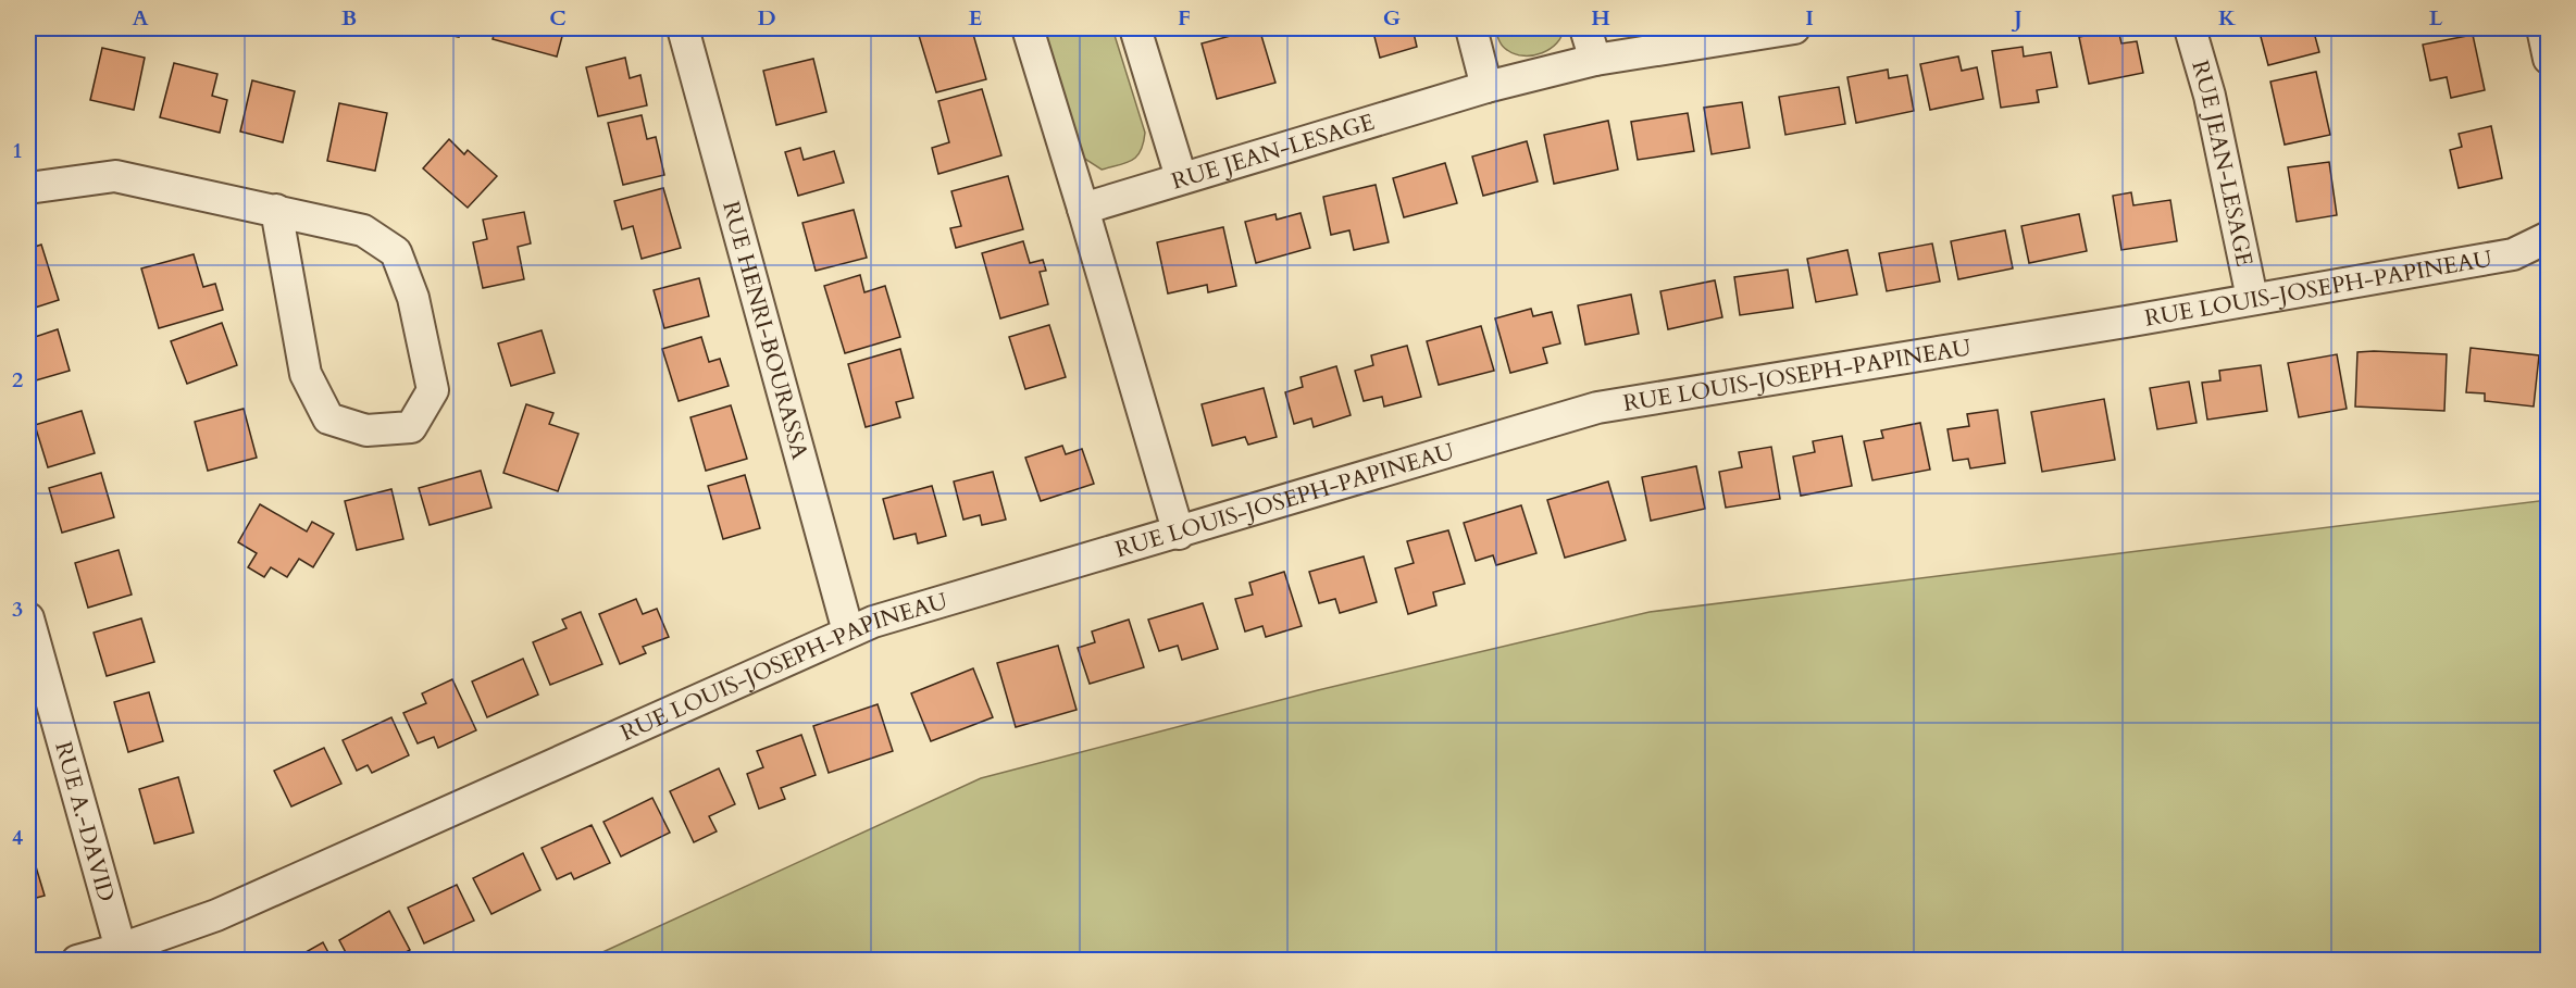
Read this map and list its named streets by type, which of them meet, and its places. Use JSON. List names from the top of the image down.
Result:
{
  "streets": {
    "street": [
      "RUE JEAN-LESAGE",
      "RUE LOUIS-JOSEPH-PAPINEAU",
      "RUE HENRI-BOURASSA",
      "RUE A.-DAVID"
    ]
  },
  "crossings": [
    ["RUE JEAN-LESAGE", "RUE LOUIS-JOSEPH-PAPINEAU"],
    ["RUE LOUIS-JOSEPH-PAPINEAU", "RUE HENRI-BOURASSA"],
    ["RUE LOUIS-JOSEPH-PAPINEAU", "RUE A.-DAVID"]
  ],
  "grid": {
    "columns": [
      "A",
      "B",
      "C",
      "D",
      "E",
      "F",
      "G",
      "H",
      "I",
      "J",
      "K",
      "L"
    ],
    "rows": [
      "1",
      "2",
      "3",
      "4"
    ]
  }
}
